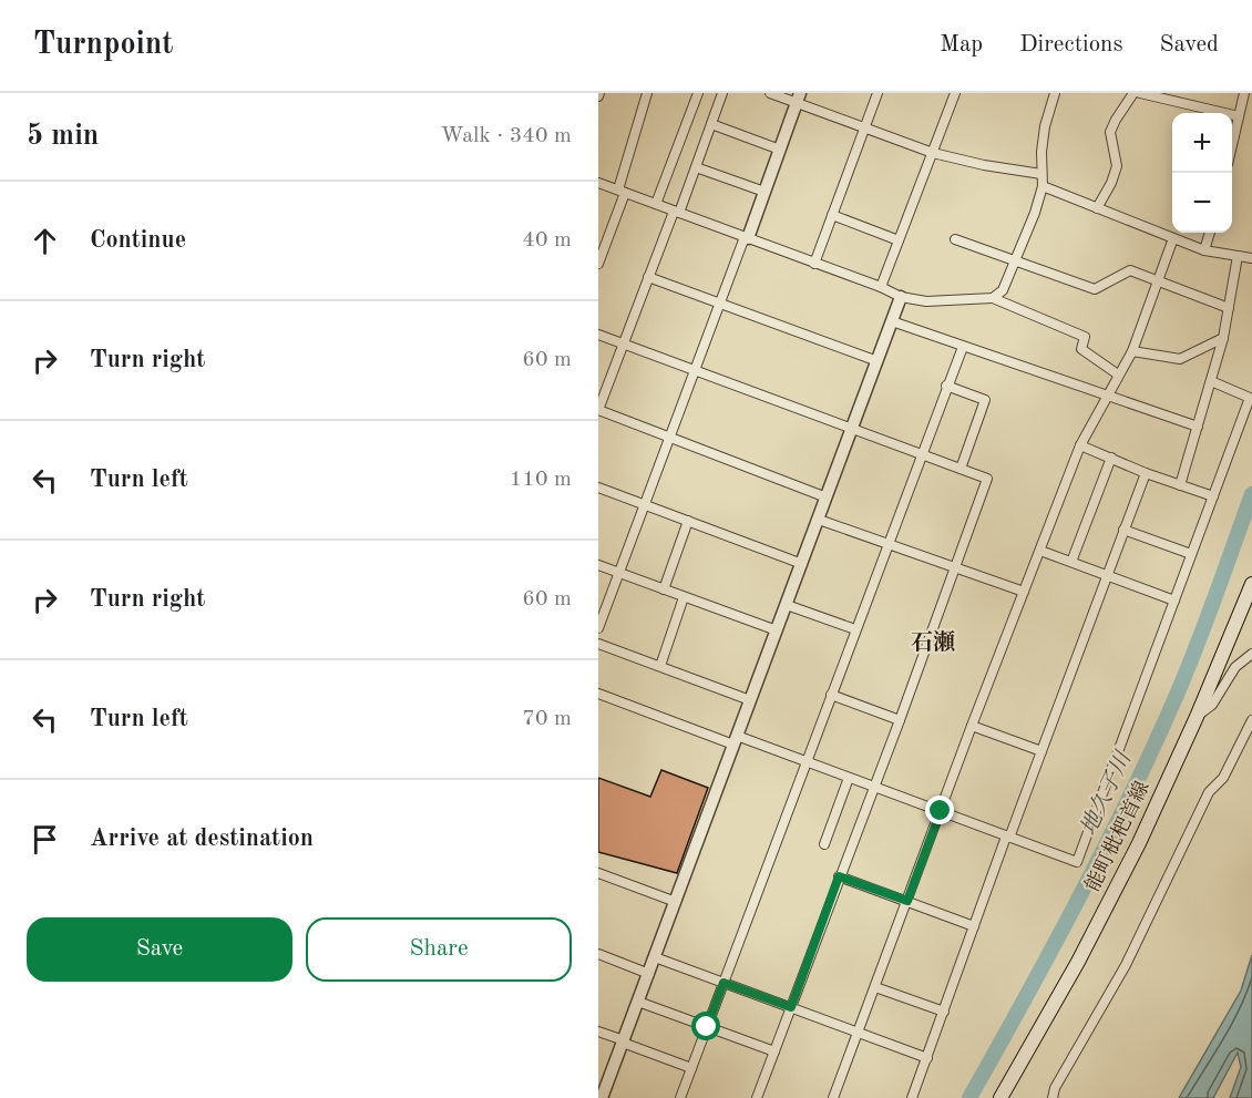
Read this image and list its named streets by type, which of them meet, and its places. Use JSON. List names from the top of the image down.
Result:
{
  "streets": {
    "main road": ["能町枇杷首線"]
  },
  "districts": ["石瀬"],
  "water": ["地久子川"],
  "page": {
    "header": "Turnpoint",
    "nav": ["Map", "Directions", "Saved"],
    "heading": ["5 min", "Walk · 340 m"],
    "map_buttons": ["+", "−"],
    "list": [
      ["Continue", "40 m"],
      ["Turn right", "60 m"],
      ["Turn left", "110 m"],
      ["Turn right", "60 m"],
      ["Turn left", "70 m"],
      "Arrive at destination"
    ],
    "buttons": ["Save", "Share"]
  }
}
